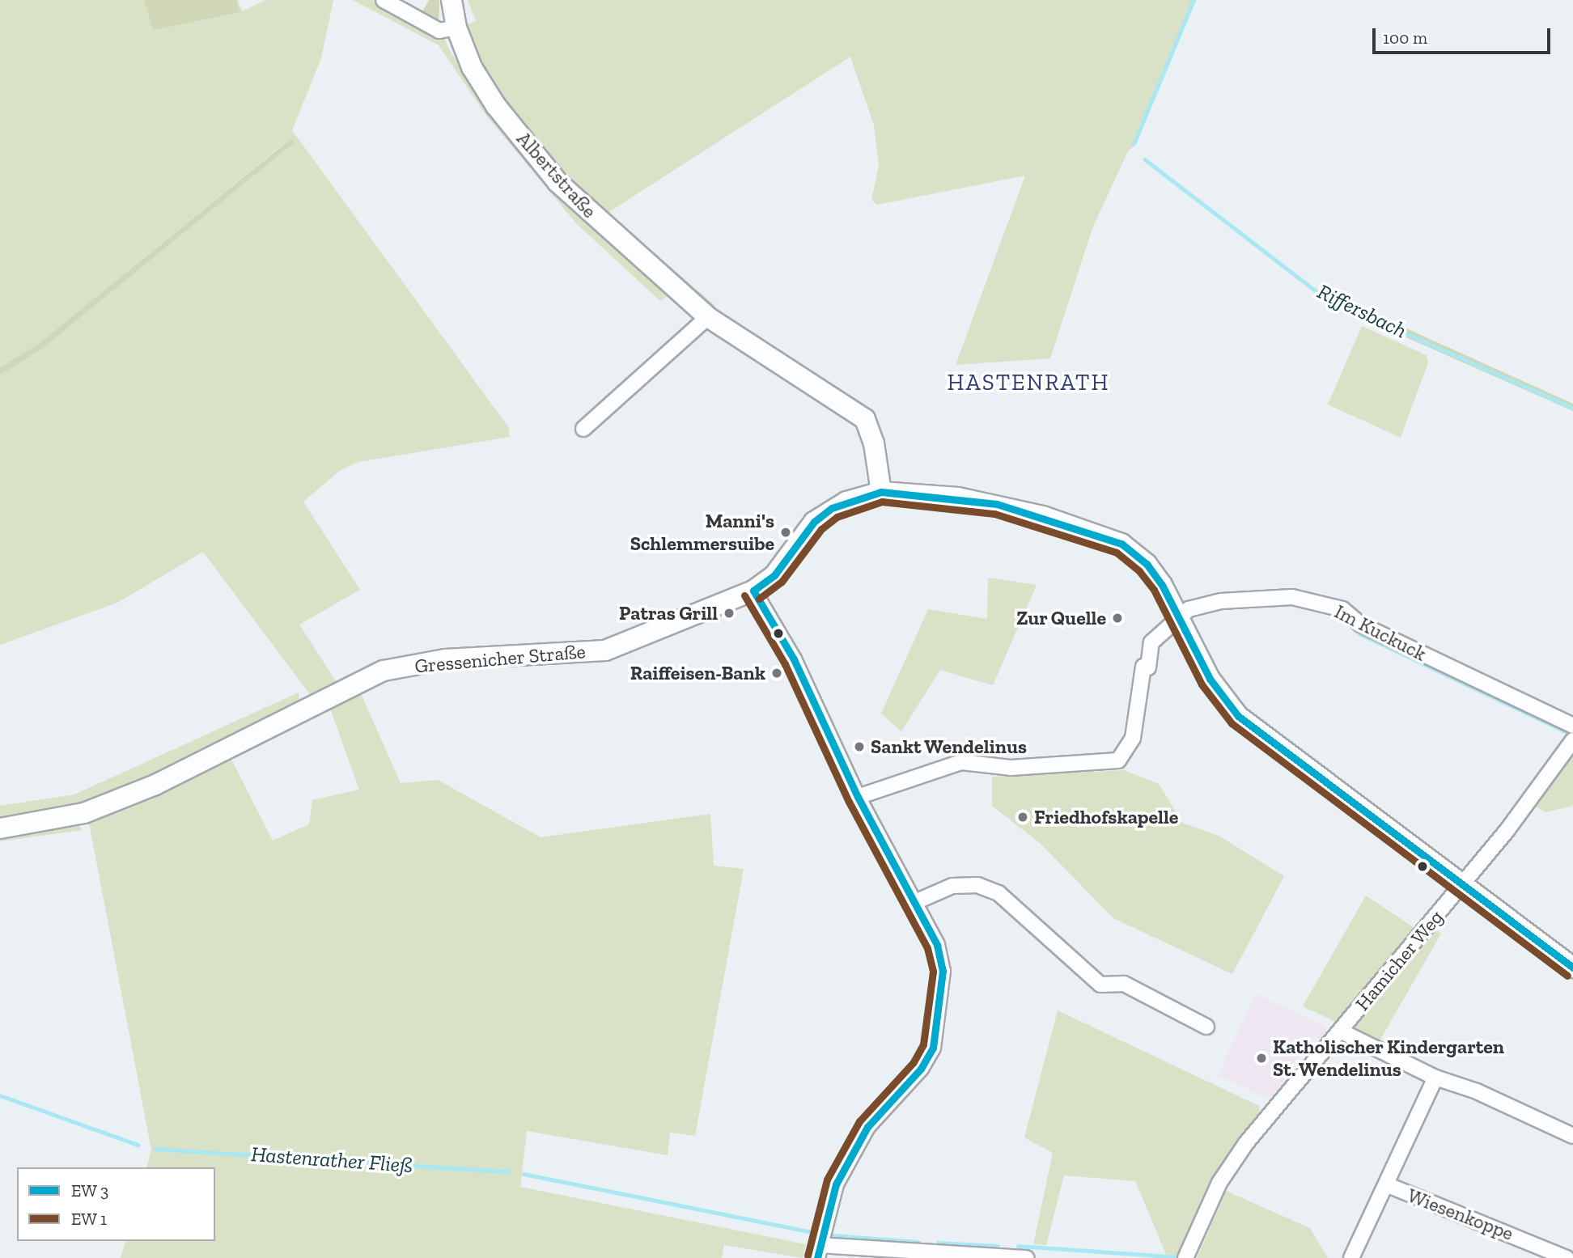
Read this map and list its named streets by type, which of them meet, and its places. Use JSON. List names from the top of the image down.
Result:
{
  "streets": {
    "main road": ["Albertstraße", "Gressenicher Straße"],
    "street": ["Im Kuckuck", "Hamicher Weg", "Wiesenkoppe"]
  },
  "crossings": [
    ["Albertstraße", "Gressenicher Straße"]
  ],
  "districts": ["HASTENRATH"],
  "water": ["Riffersbach", "Hastenrather Fließ"],
  "places": [
    "Manni's Schlemmersuibe",
    "Patras Grill",
    "Zur Quelle",
    "Raiffeisen-Bank",
    "Sankt Wendelinus",
    "Friedhofskapelle",
    "Katholischer Kindergarten St. Wendelinus"
  ],
  "legend": ["EW 3", "EW 1"],
  "scale_bar": "100 m"
}
